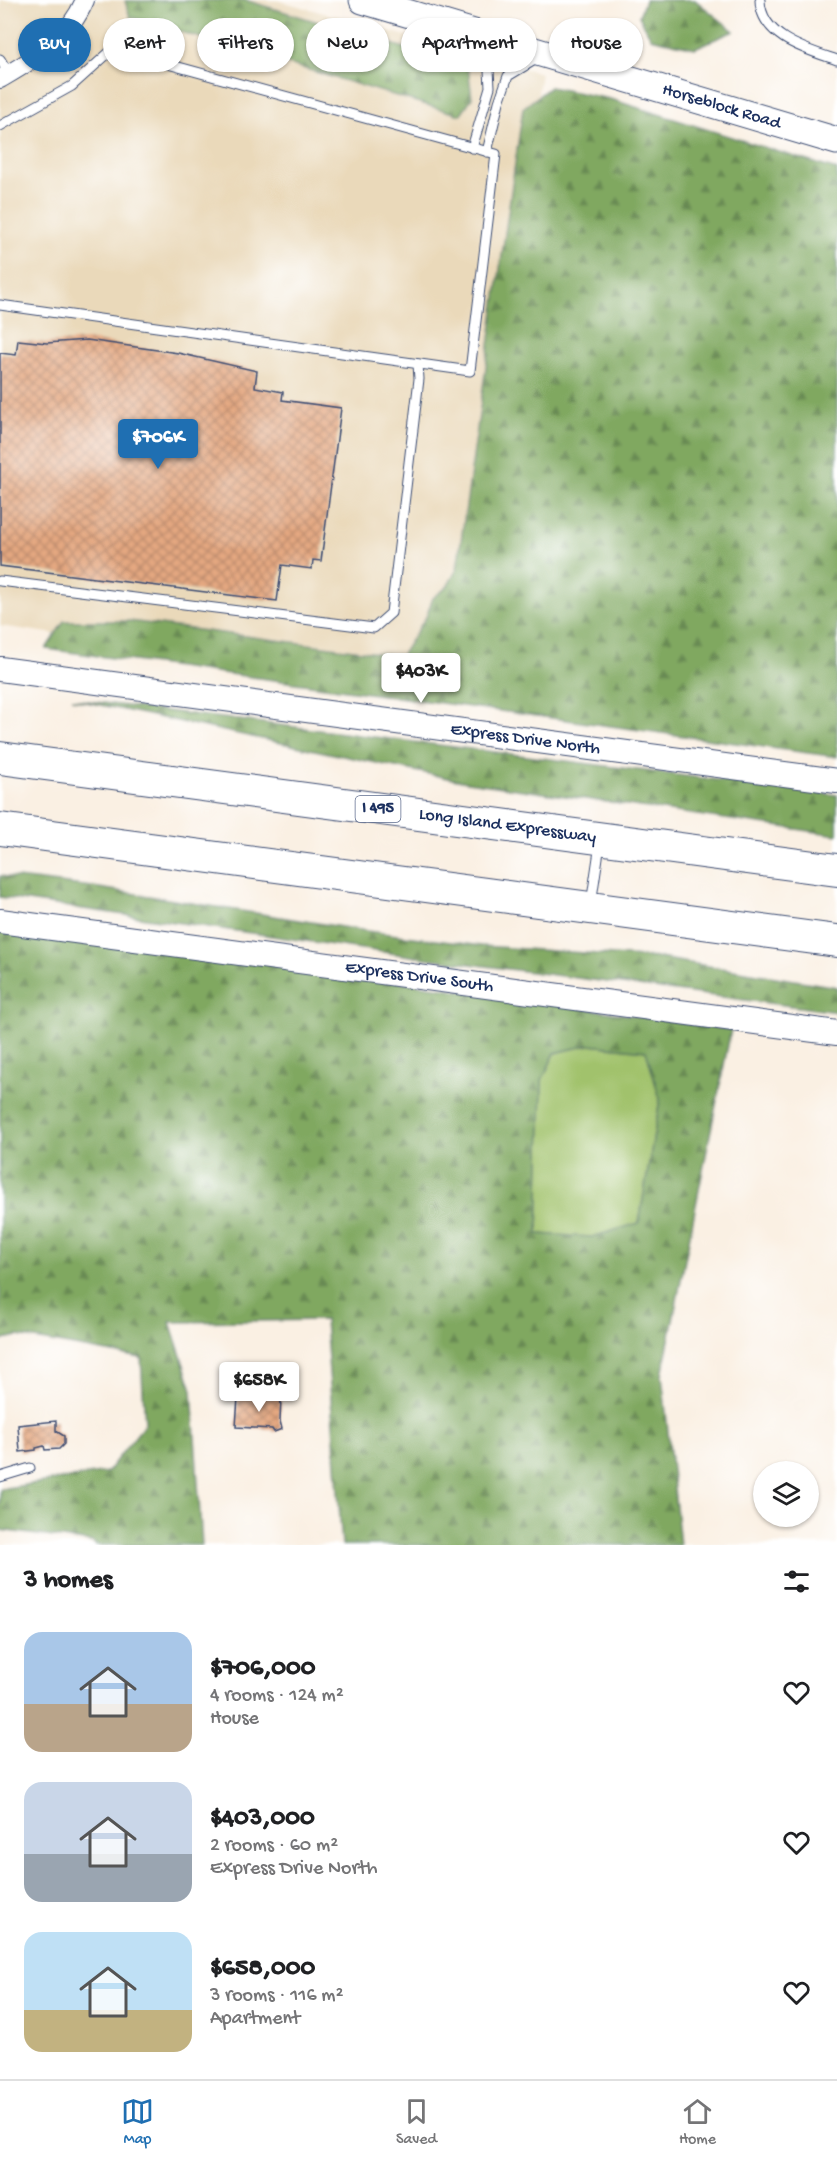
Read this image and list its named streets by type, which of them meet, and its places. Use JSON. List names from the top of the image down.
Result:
{
  "streets": {
    "highway": ["I 495", "Long Island Expressway"],
    "main road": ["Horseblock Road", "Express Drive North", "Express Drive South"]
  },
  "page": {
    "chip": [
      "Buy",
      "Rent",
      "Filters",
      "New",
      "Apartment",
      "House"
    ],
    "price": ["$706K", "$403K", "$658K"],
    "heading": "3 homes",
    "list": [
      {
        "name": "$706,000",
        "note": "4 rooms · 124 m² · House"
      },
      {
        "name": "$403,000",
        "note": "2 rooms · 60 m² · Express Drive North"
      },
      {
        "name": "$658,000",
        "note": "3 rooms · 116 m² · Apartment"
      }
    ],
    "tabs": ["Map", "Saved", "Home"]
  }
}
